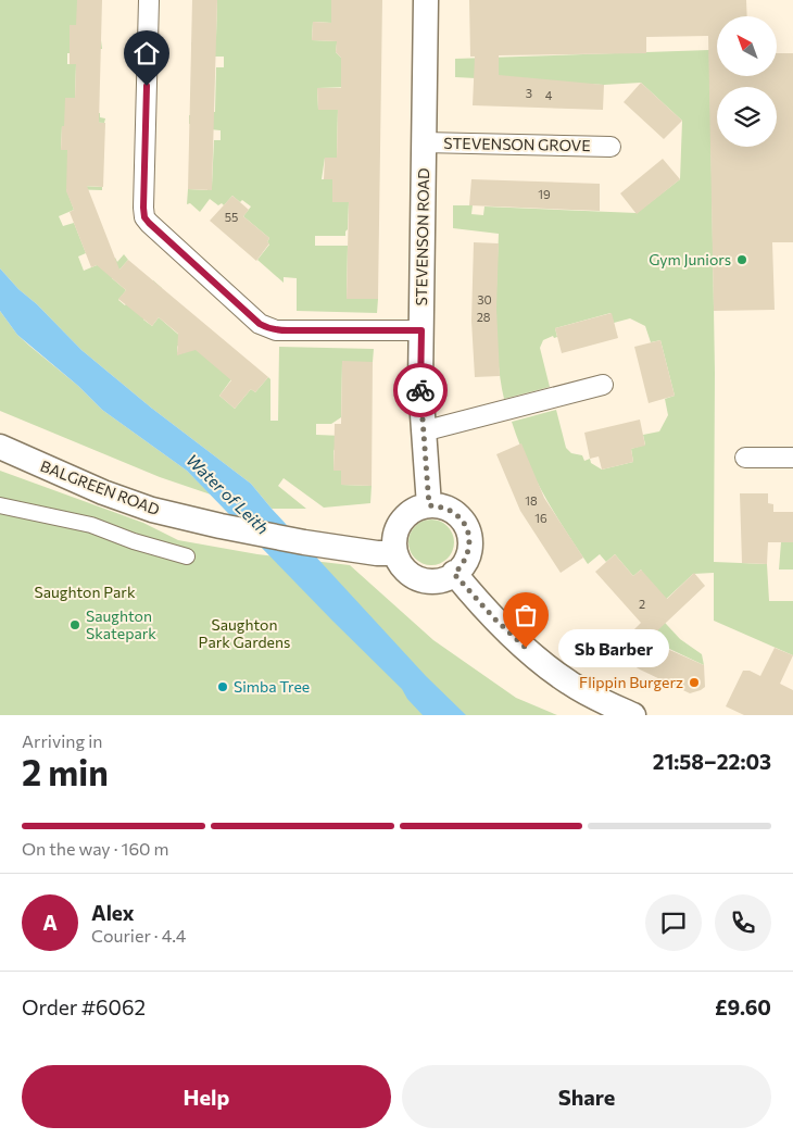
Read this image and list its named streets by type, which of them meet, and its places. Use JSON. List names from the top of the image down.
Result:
{
  "streets": {
    "street": ["STEVENSON GROVE", "STEVENSON ROAD", "BALGREEN ROAD"]
  },
  "crossings": [
    ["STEVENSON GROVE", "STEVENSON ROAD"],
    ["STEVENSON ROAD", "BALGREEN ROAD"]
  ],
  "water": ["Water of Leith"],
  "parks": ["Saughton Park", "Saughton Park Gardens"],
  "places": [
    "Gym Juniors",
    "Saughton Skatepark",
    "Sb Barber",
    "Flippin Burgerz",
    "Simba Tree"
  ],
  "house_numbers": [
    "3",
    "4",
    "19",
    "55",
    "30",
    "28",
    "18",
    "16",
    "2"
  ],
  "north": "top left",
  "page": {
    "bubble": "Sb Barber",
    "heading": ["2 min", "Arriving in", "21:58–22:03"],
    "panel": [
      "Alex",
      "Courier · 4.4",
      "Order #6062",
      "£9.60"
    ],
    "bar": "On the way · 160 m",
    "round": "A",
    "buttons": ["Help", "Share"]
  }
}
